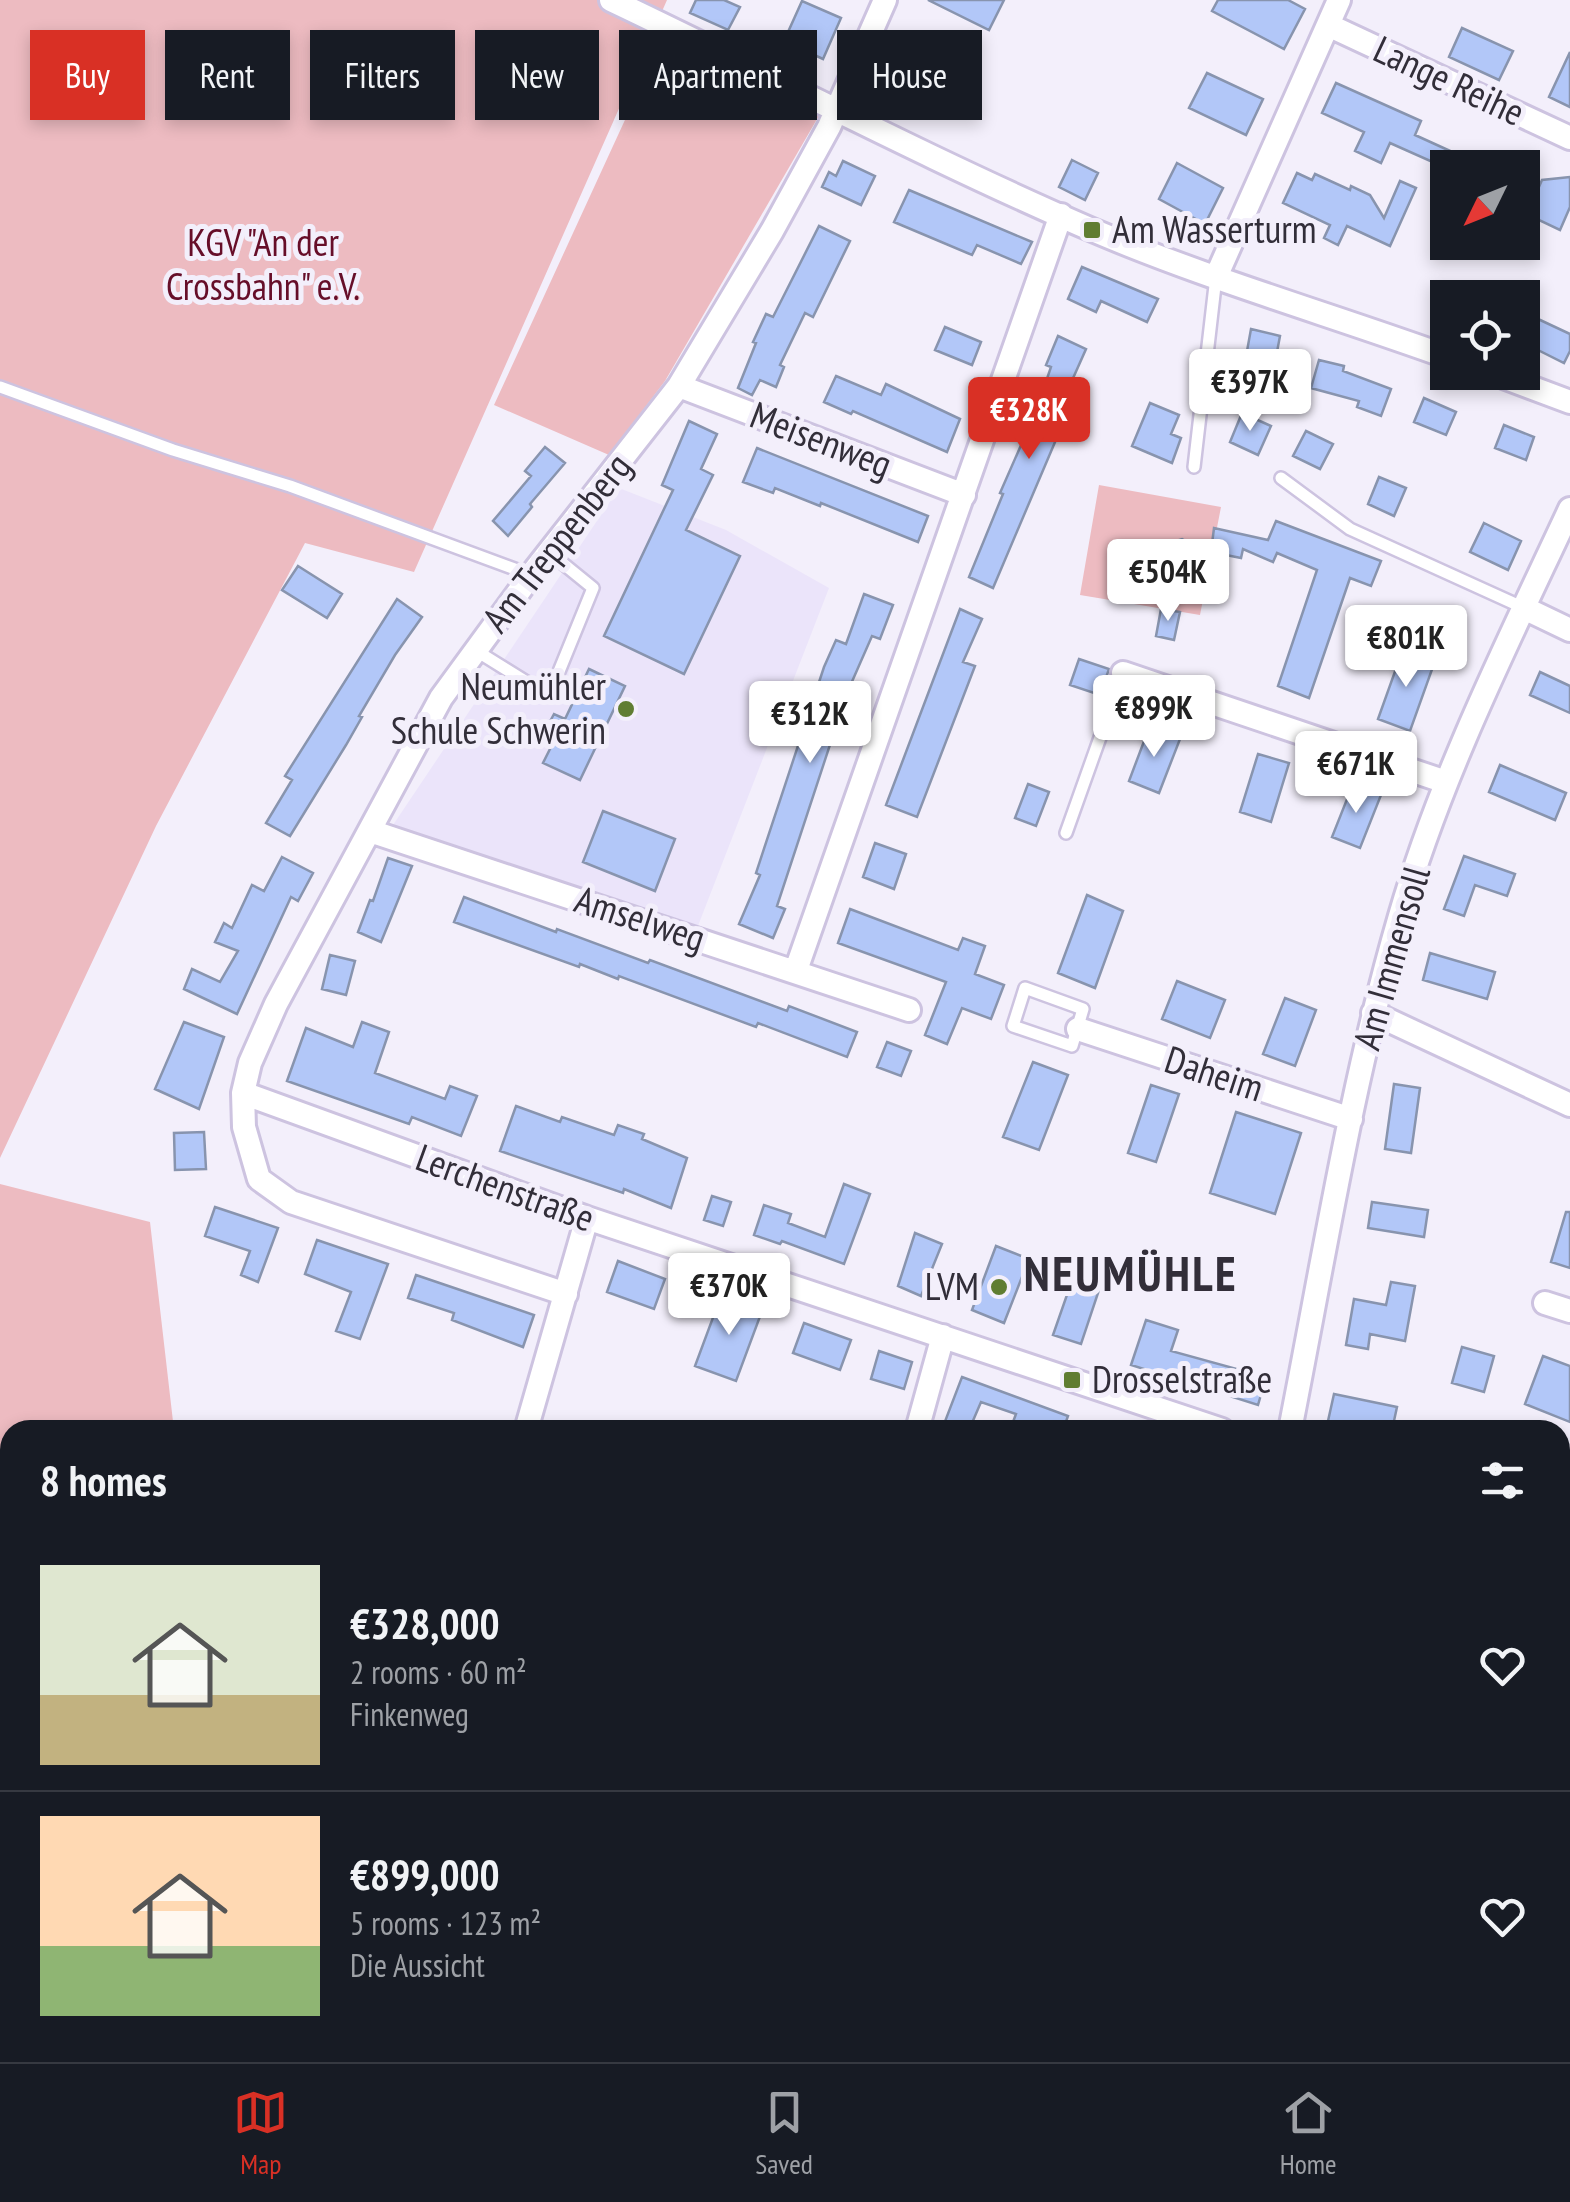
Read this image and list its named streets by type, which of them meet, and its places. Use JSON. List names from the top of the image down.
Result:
{
  "streets": {
    "street": [
      "Lange Reihe",
      "Meisenweg",
      "Am Treppenberg",
      "Amselweg",
      "Am Immensoll",
      "Daheim",
      "Lerchenstraße"
    ]
  },
  "crossings": [
    ["Meisenweg", "Am Treppenberg"],
    ["Am Treppenberg", "Amselweg"],
    ["Am Treppenberg", "Lerchenstraße"],
    ["Am Immensoll", "Daheim"]
  ],
  "districts": ["NEUMÜHLE"],
  "parks": ["KGV \"An der Crossbahn\" e.V."],
  "places": {
    "transit": ["Am Wasserturm", "Drosselstraße"],
    "other": ["Neumühler Schule Schwerin", "LVM"]
  },
  "north": "bottom left",
  "page": {
    "chip": [
      "Buy",
      "Rent",
      "Filters",
      "New",
      "Apartment",
      "House"
    ],
    "price": [
      "€397K",
      "€328K",
      "€504K",
      "€801K",
      "€899K",
      "€312K",
      "€671K",
      "€370K"
    ],
    "heading": "8 homes",
    "list": [
      {
        "name": "€328,000",
        "note": "2 rooms · 60 m² · Finkenweg"
      },
      {
        "name": "€899,000",
        "note": "5 rooms · 123 m² · Die Aussicht"
      }
    ],
    "tabs": ["Map", "Saved", "Home"]
  }
}
